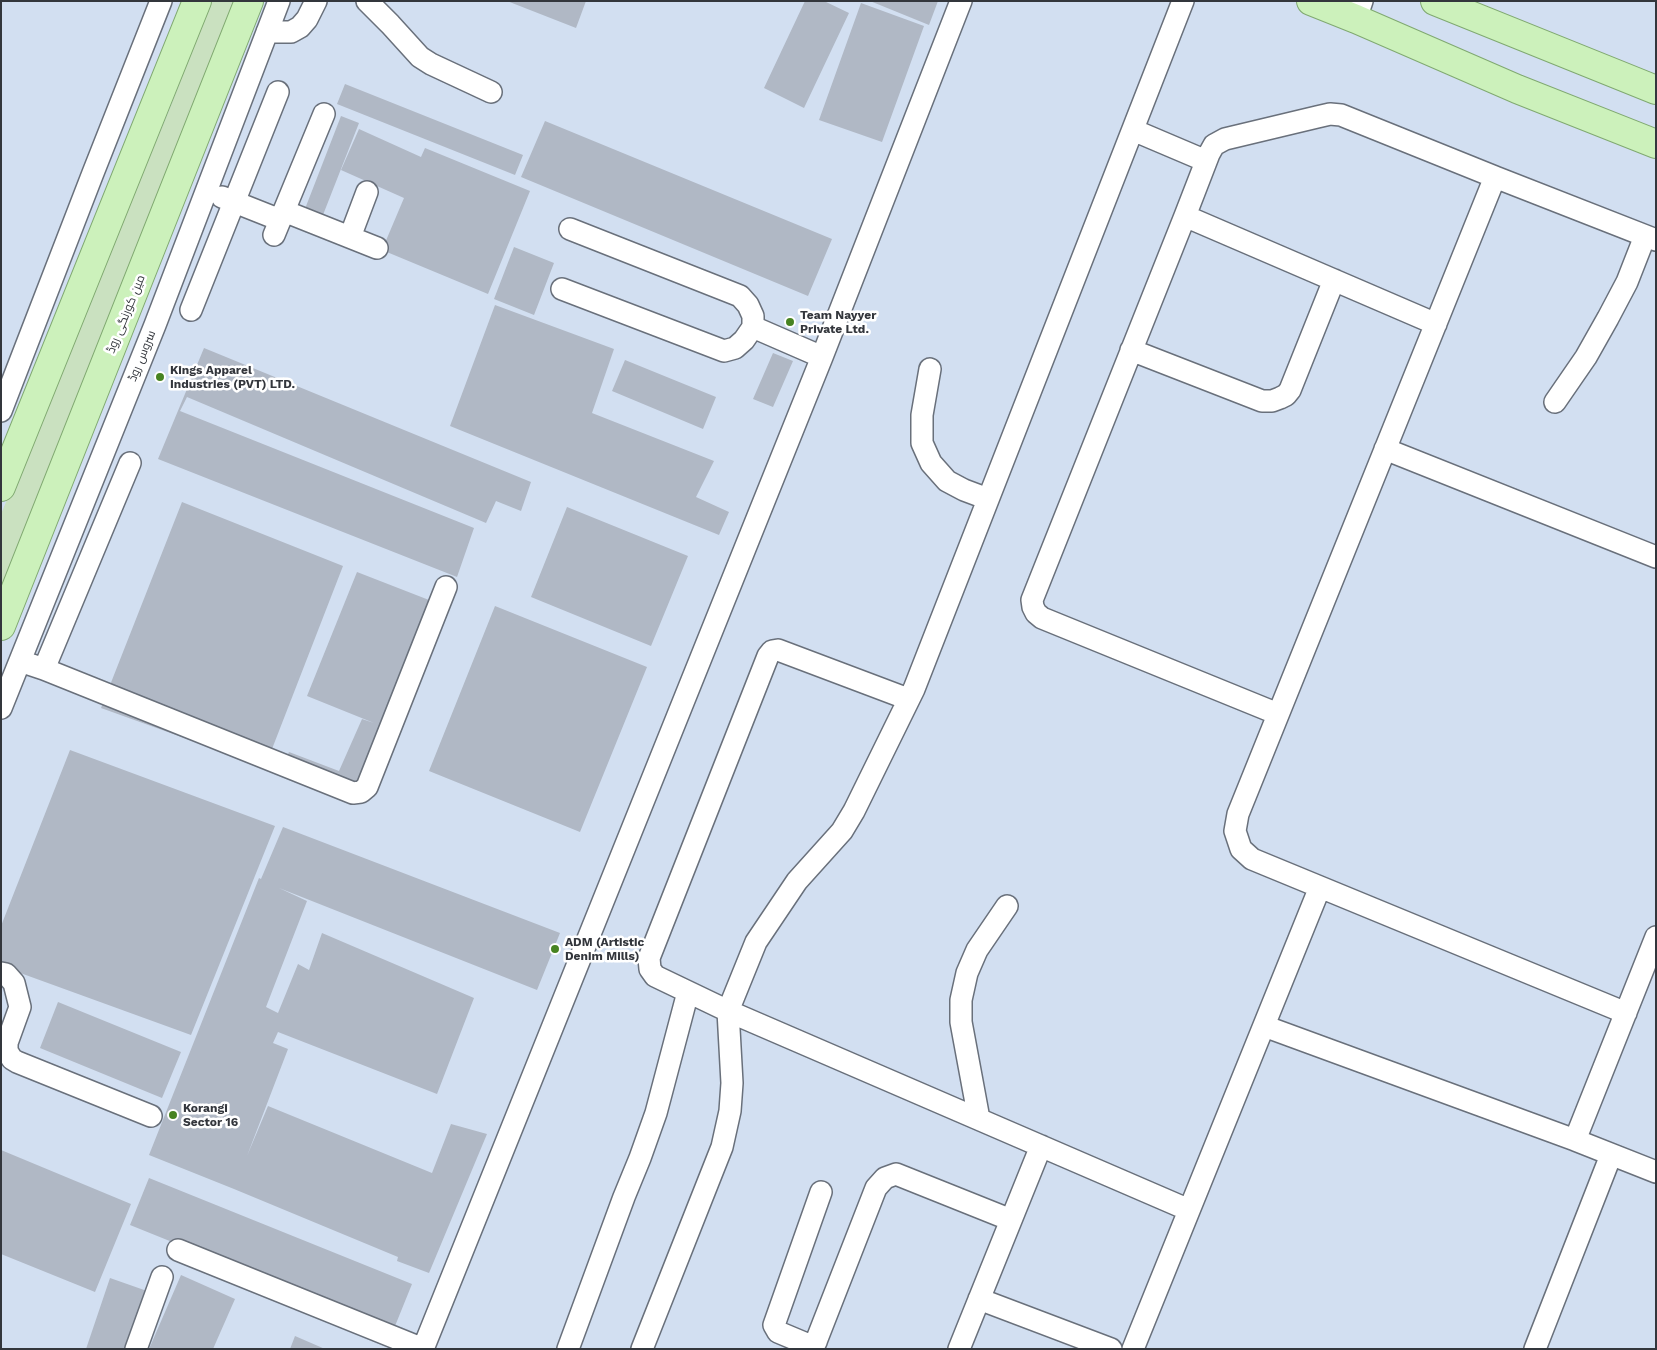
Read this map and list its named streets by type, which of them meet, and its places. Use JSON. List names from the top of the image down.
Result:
{
  "streets": {
    "main road": ["مین کورنگی روڈ"],
    "street": ["سروس روڈ"]
  },
  "places": [
    "Team Nayyer Private Ltd.",
    "Kings Apparel Industries (PVT) LTD.",
    "ADM (Artistic Denim Mills)",
    "Korangi Sector 16"
  ]
}
